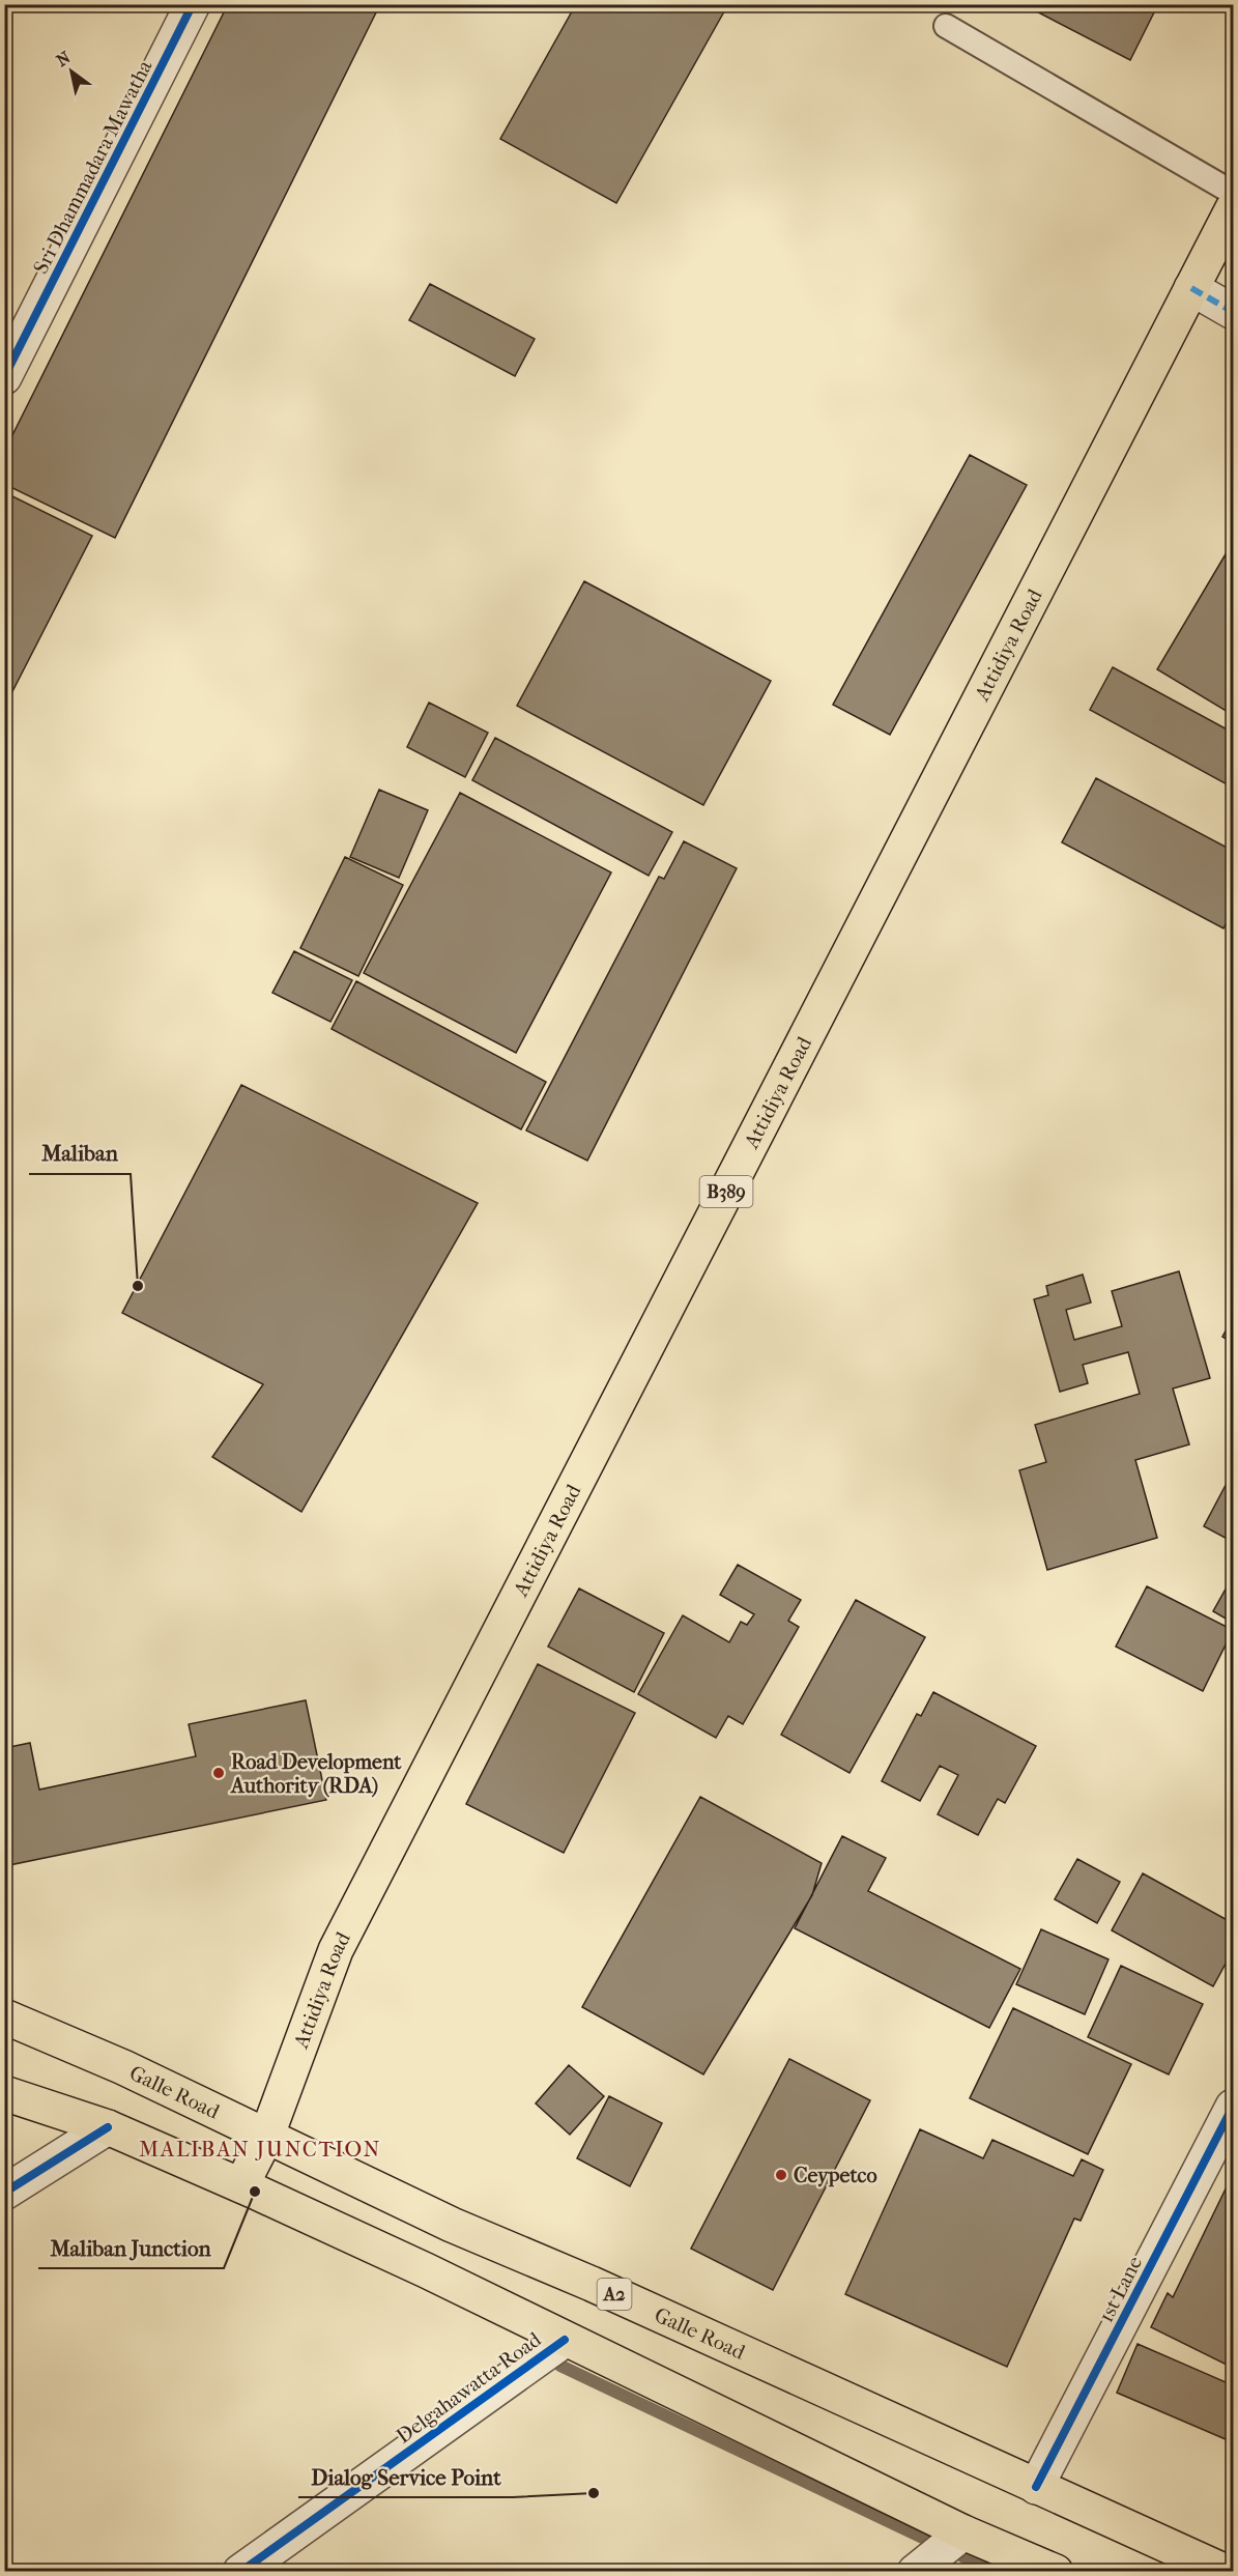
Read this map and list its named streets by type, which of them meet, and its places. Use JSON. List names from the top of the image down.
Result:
{
  "streets": {
    "main road": [
      "Attidiya Road",
      "B389",
      "Galle Road",
      "A2"
    ],
    "street": ["Sri Dhammadara Mawatha", "1st Lane", "Delgahawatta Road"]
  },
  "crossings": [
    ["Attidiya Road", "Galle Road"],
    ["Galle Road", "1st Lane"]
  ],
  "districts": ["MALIBAN JUNCTION"],
  "places": [
    "Maliban",
    "Road Development Authority (RDA)",
    "Ceypetco",
    "Maliban Junction",
    "Dialog Service Point"
  ],
  "north": "top left"
}
